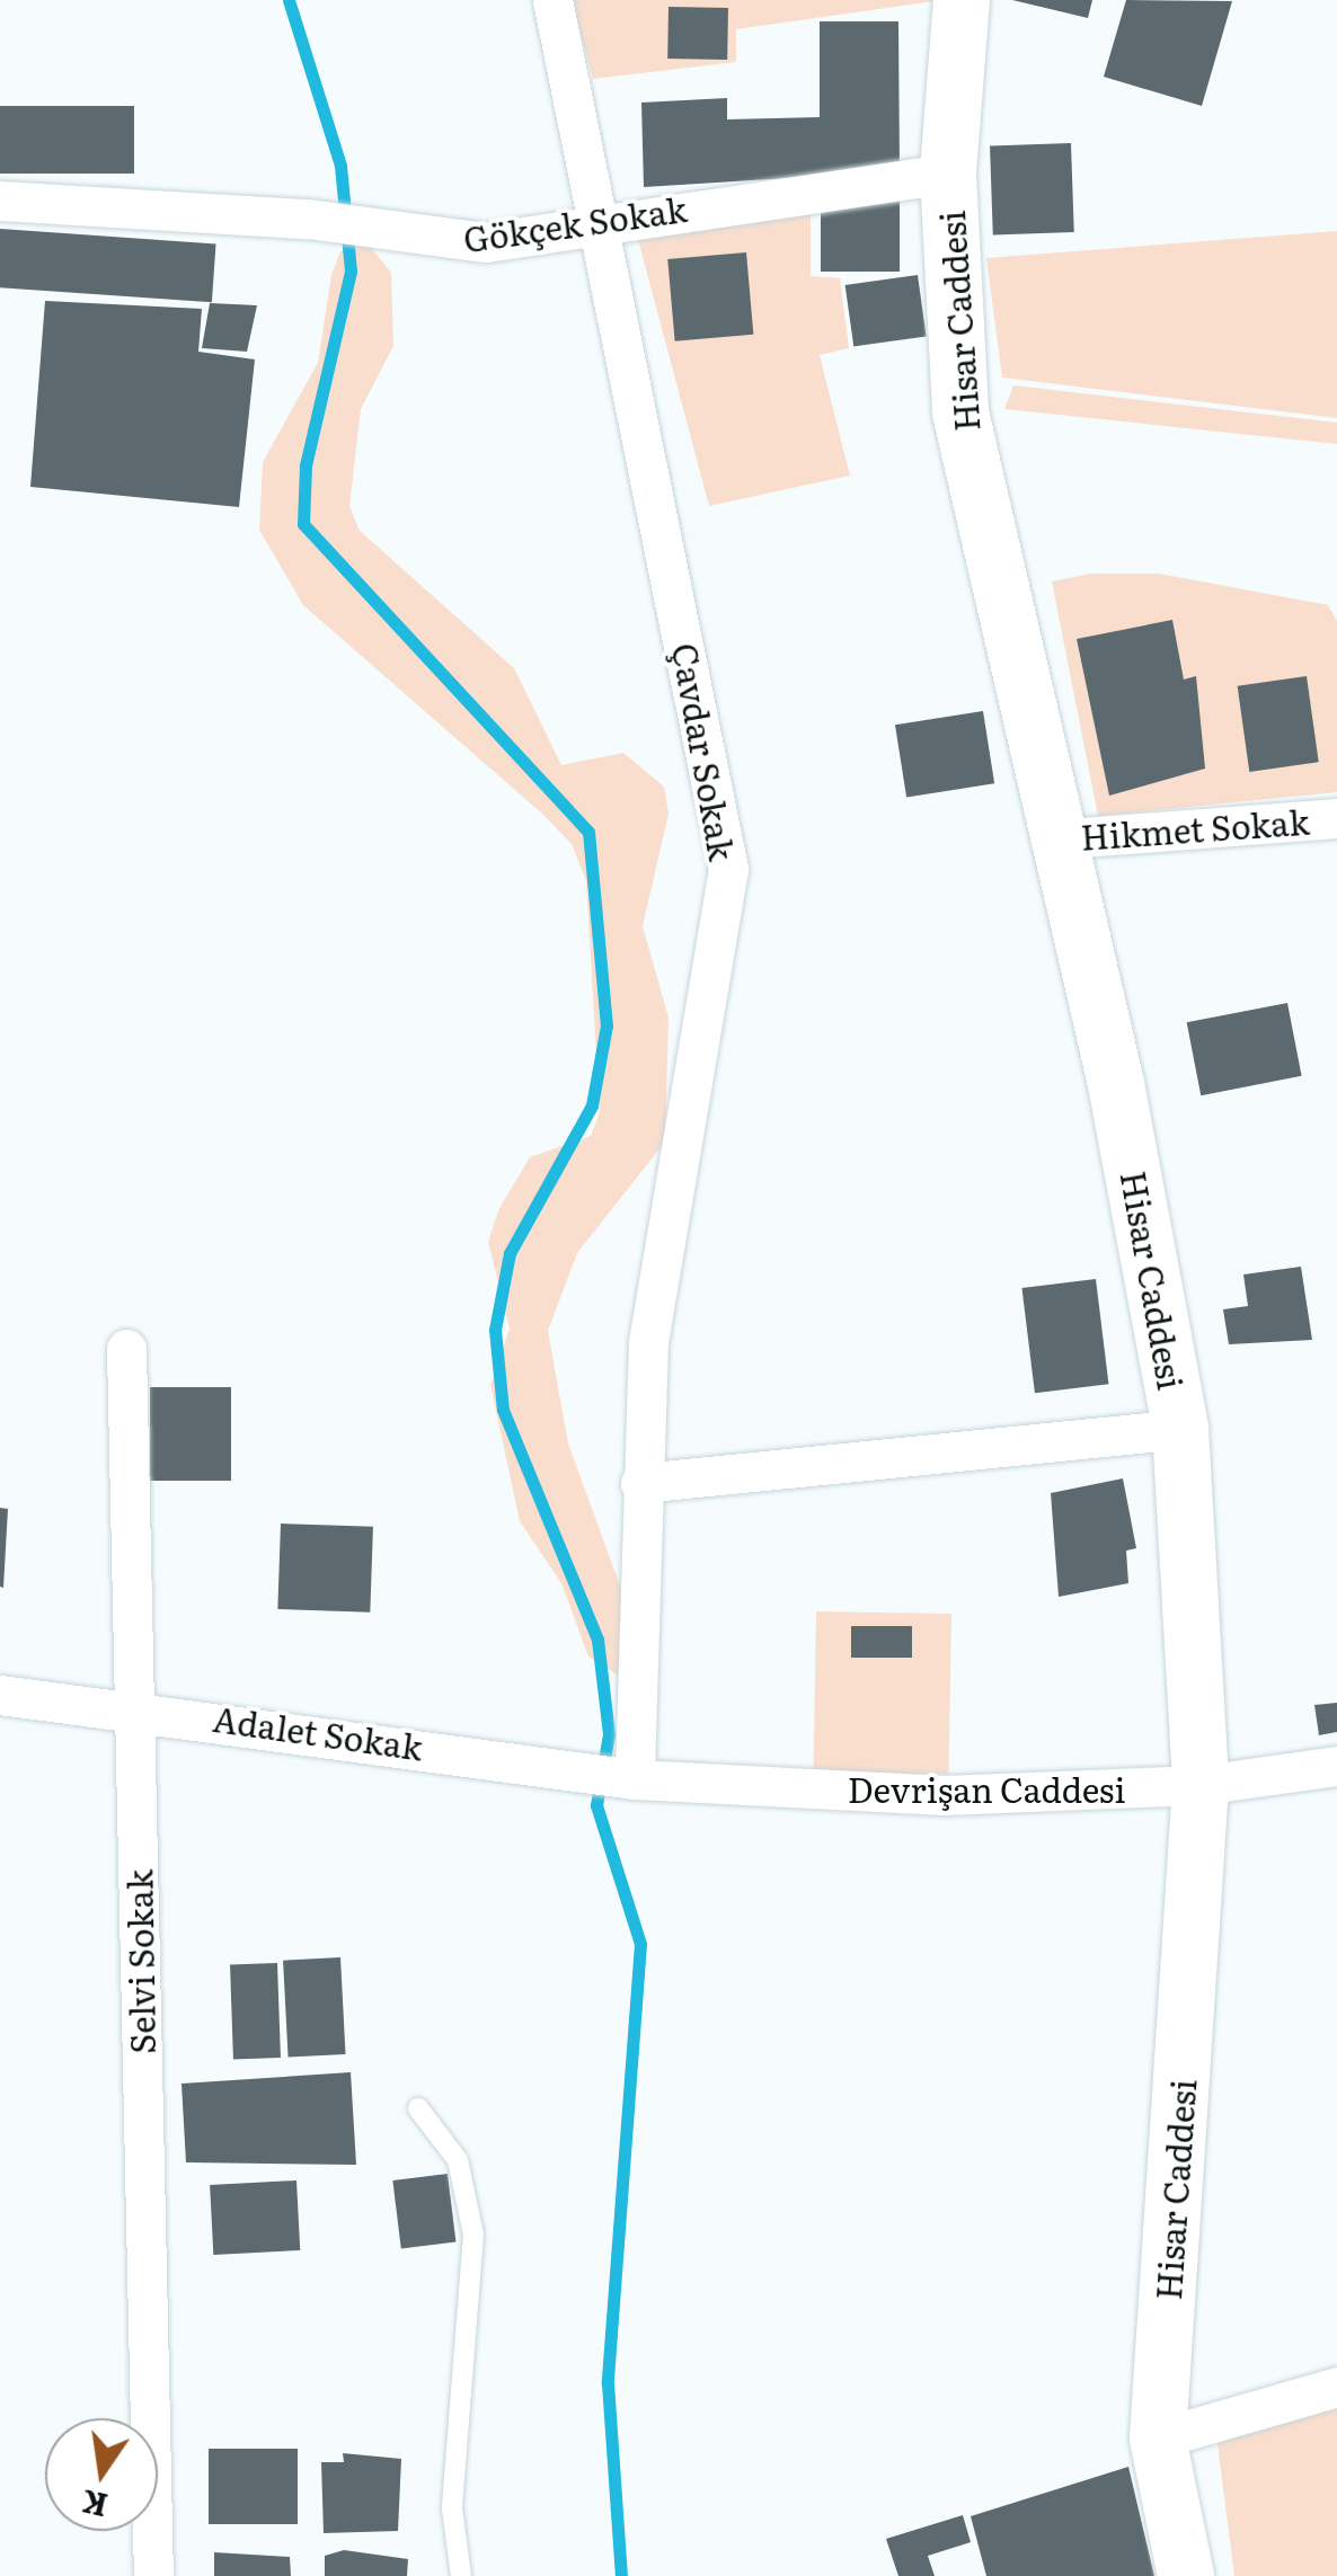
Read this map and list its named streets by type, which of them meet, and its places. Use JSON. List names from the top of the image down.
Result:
{
  "streets": {
    "street": [
      "Gökçek Sokak",
      "Hisar Caddesi",
      "Çavdar Sokak",
      "Hikmet Sokak",
      "Adalet Sokak",
      "Devrişan Caddesi",
      "Selvi Sokak"
    ]
  },
  "crossings": [
    ["Gökçek Sokak", "Hisar Caddesi"],
    ["Gökçek Sokak", "Çavdar Sokak"],
    ["Hisar Caddesi", "Hikmet Sokak"],
    ["Hisar Caddesi", "Devrişan Caddesi"],
    ["Çavdar Sokak", "Adalet Sokak"],
    ["Çavdar Sokak", "Devrişan Caddesi"],
    ["Adalet Sokak", "Devrişan Caddesi"],
    ["Adalet Sokak", "Selvi Sokak"]
  ],
  "north": "bottom"
}
